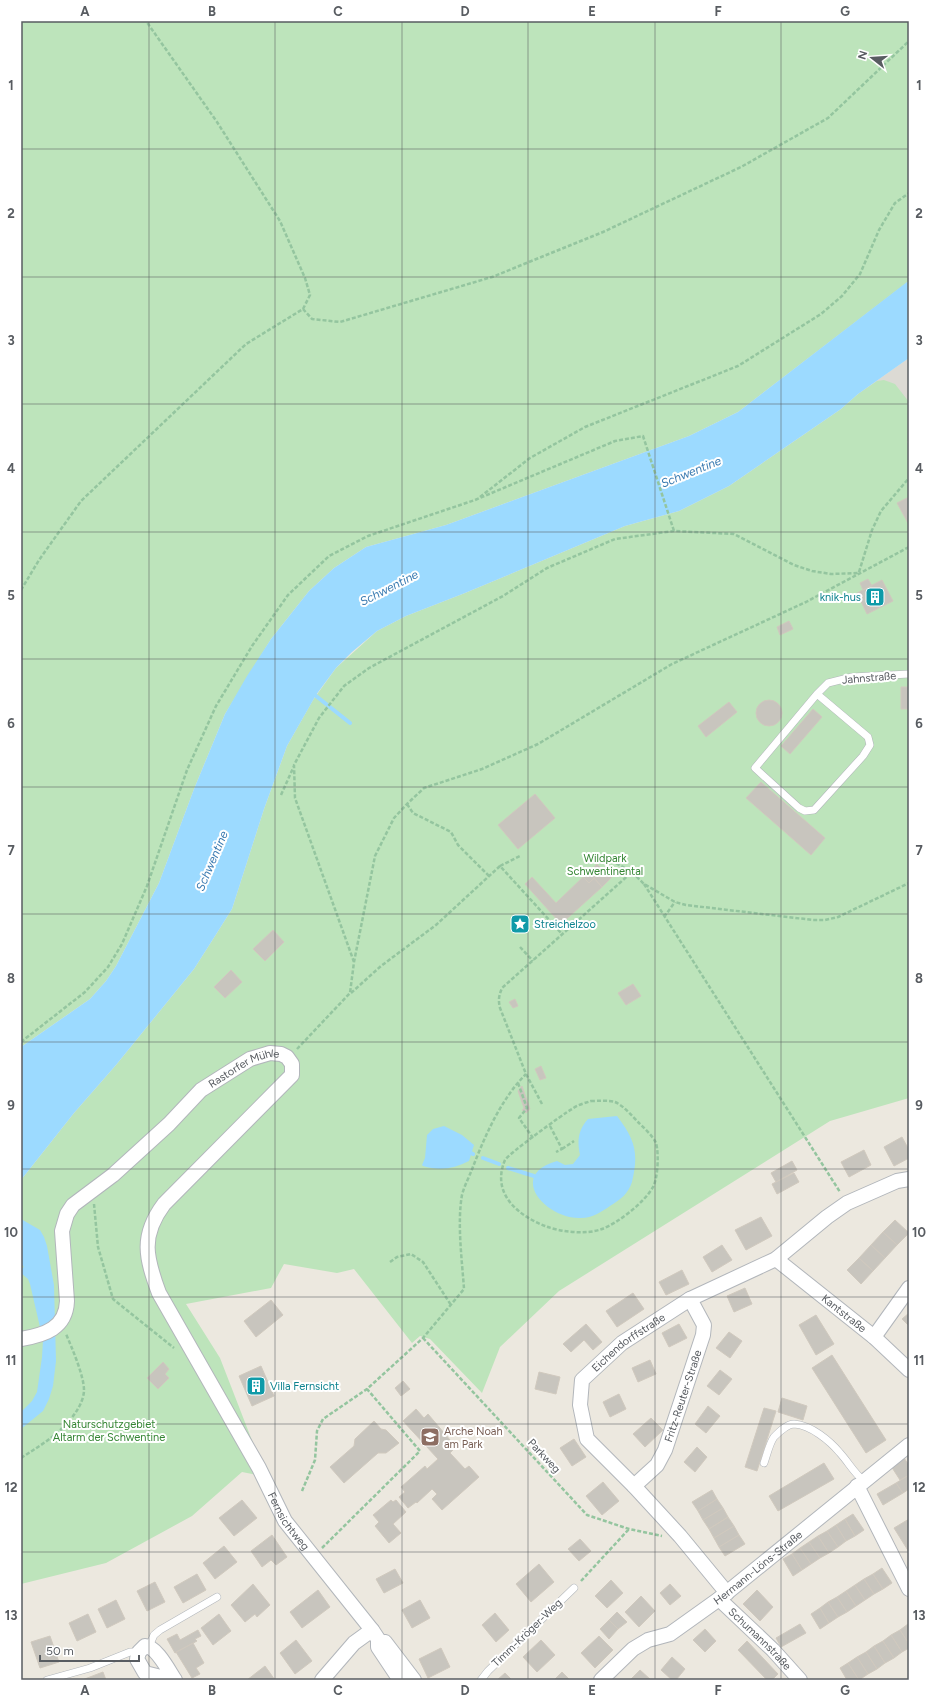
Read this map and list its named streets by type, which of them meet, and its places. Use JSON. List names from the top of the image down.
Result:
{
  "streets": {
    "street": [
      "Rastorfer Mühle",
      "Kantstraße",
      "Eichendorffstraße",
      "Fritz-Reuter-Straße",
      "Fernsichtweg",
      "Hermann-Löns-Straße",
      "Schumannstraße"
    ],
    "lane": ["Jahnstraße", "Timm-Kröger-Weg"],
    "path": ["Parkweg"]
  },
  "crossings": [
    ["Rastorfer Mühle", "Fernsichtweg"],
    ["Kantstraße", "Eichendorffstraße"],
    ["Eichendorffstraße", "Fritz-Reuter-Straße"],
    ["Eichendorffstraße", "Parkweg"],
    ["Eichendorffstraße", "Hermann-Löns-Straße"],
    ["Eichendorffstraße", "Schumannstraße"],
    ["Hermann-Löns-Straße", "Schumannstraße"]
  ],
  "water": ["Schwentine"],
  "parks": ["Wildpark Schwentinental", "Naturschutzgebiet Altarm der Schwentine"],
  "places": {
    "building": ["knik-hus", "Villa Fernsicht"],
    "place": ["Streichelzoo"],
    "school or university": ["Arche Noah am Park"]
  },
  "scale_bar": "50 m",
  "north": "left",
  "grid": {
    "columns": [
      "A",
      "B",
      "C",
      "D",
      "E",
      "F",
      "G"
    ],
    "rows": [
      "1",
      "2",
      "3",
      "4",
      "5",
      "6",
      "7",
      "8",
      "9",
      "10",
      "11",
      "12",
      "13"
    ]
  }
}
